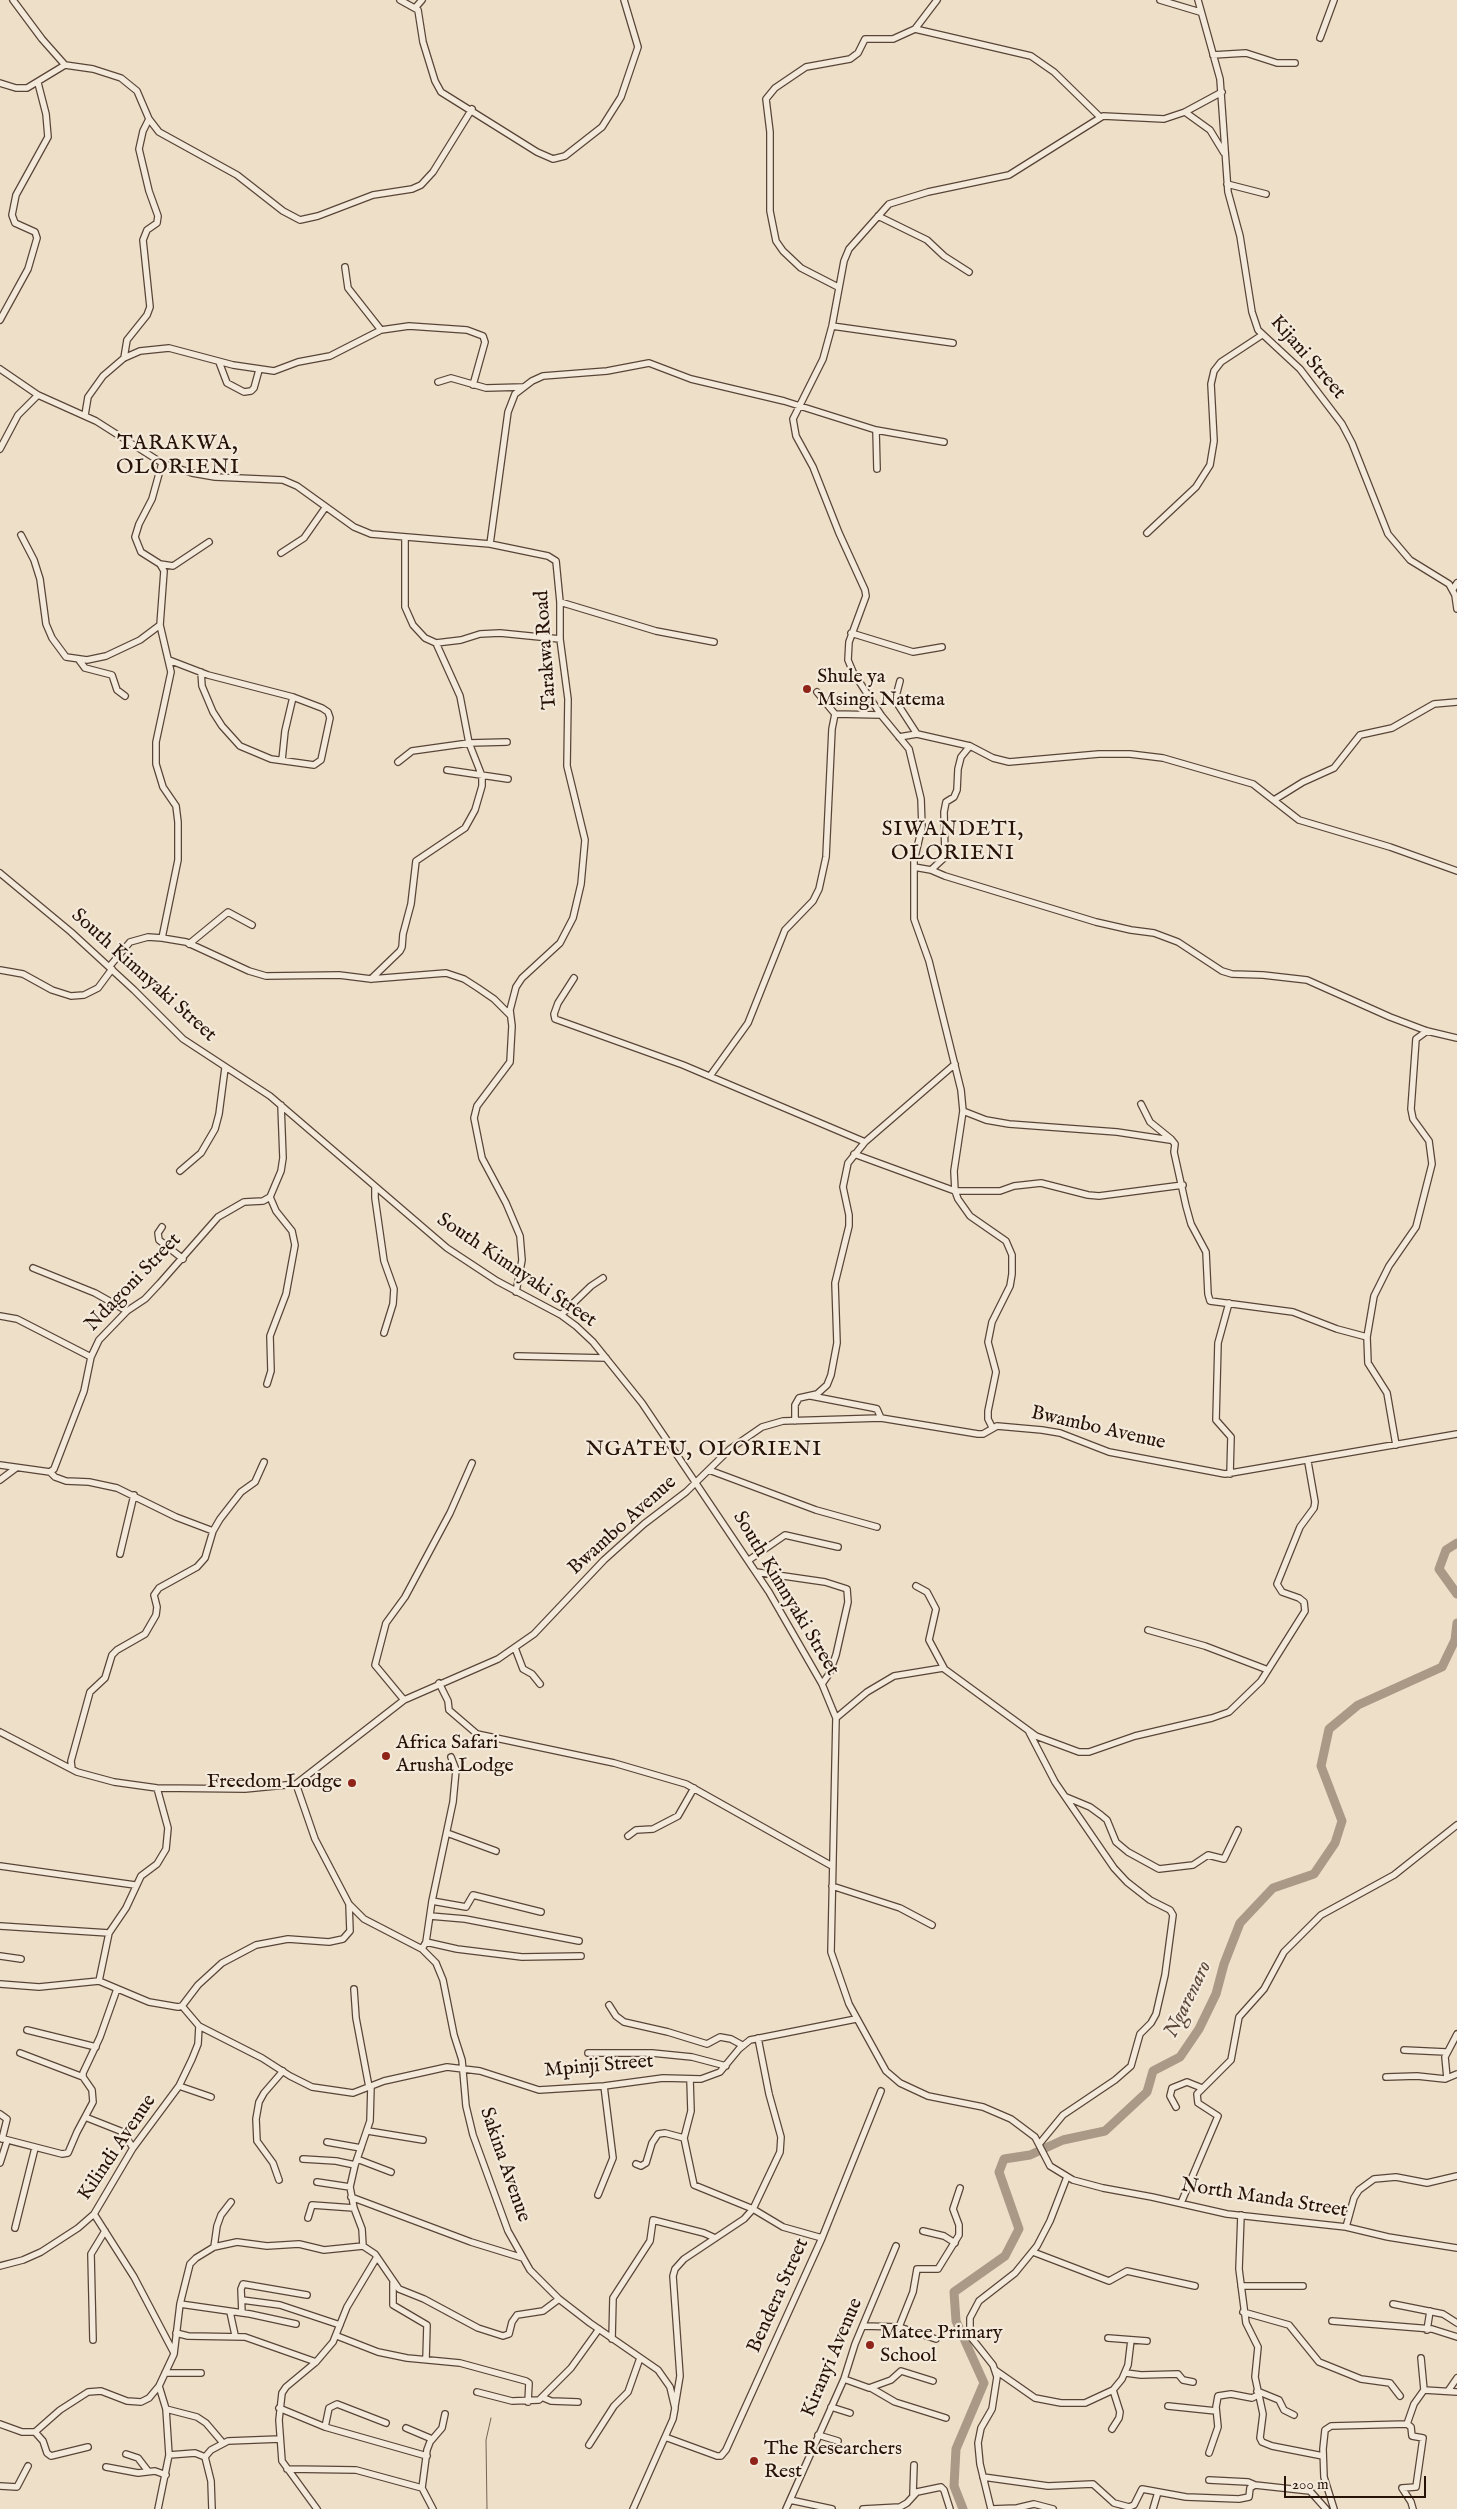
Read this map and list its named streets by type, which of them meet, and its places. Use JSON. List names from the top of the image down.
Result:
{
  "streets": {
    "street": [
      "Kijani Street",
      "Tarakwa Road",
      "South Kimnyaki Street",
      "Ndagoni Street",
      "Bwambo Avenue",
      "Mpinji Street",
      "Kilindi Avenue",
      "Sakina Avenue",
      "North Manda Street",
      "Bendera Street",
      "Kiranyi Avenue"
    ]
  },
  "crossings": [
    ["Tarakwa Road", "South Kimnyaki Street"],
    ["South Kimnyaki Street", "Bwambo Avenue"],
    ["South Kimnyaki Street", "Mpinji Street"],
    ["Bwambo Avenue", "Sakina Avenue"],
    ["Mpinji Street", "Kilindi Avenue"],
    ["Mpinji Street", "Sakina Avenue"]
  ],
  "districts": ["TARAKWA, OLORIENI", "SIWANDETI, OLORIENI", "NGATEU, OLORIENI"],
  "water": ["Ngarenaro"],
  "places": [
    "Shule ya Msingi Natema",
    "Africa Safari Arusha Lodge",
    "Freedom Lodge",
    "Matee Primary School",
    "The Researchers Rest"
  ],
  "scale_bar": "200 m"
}
